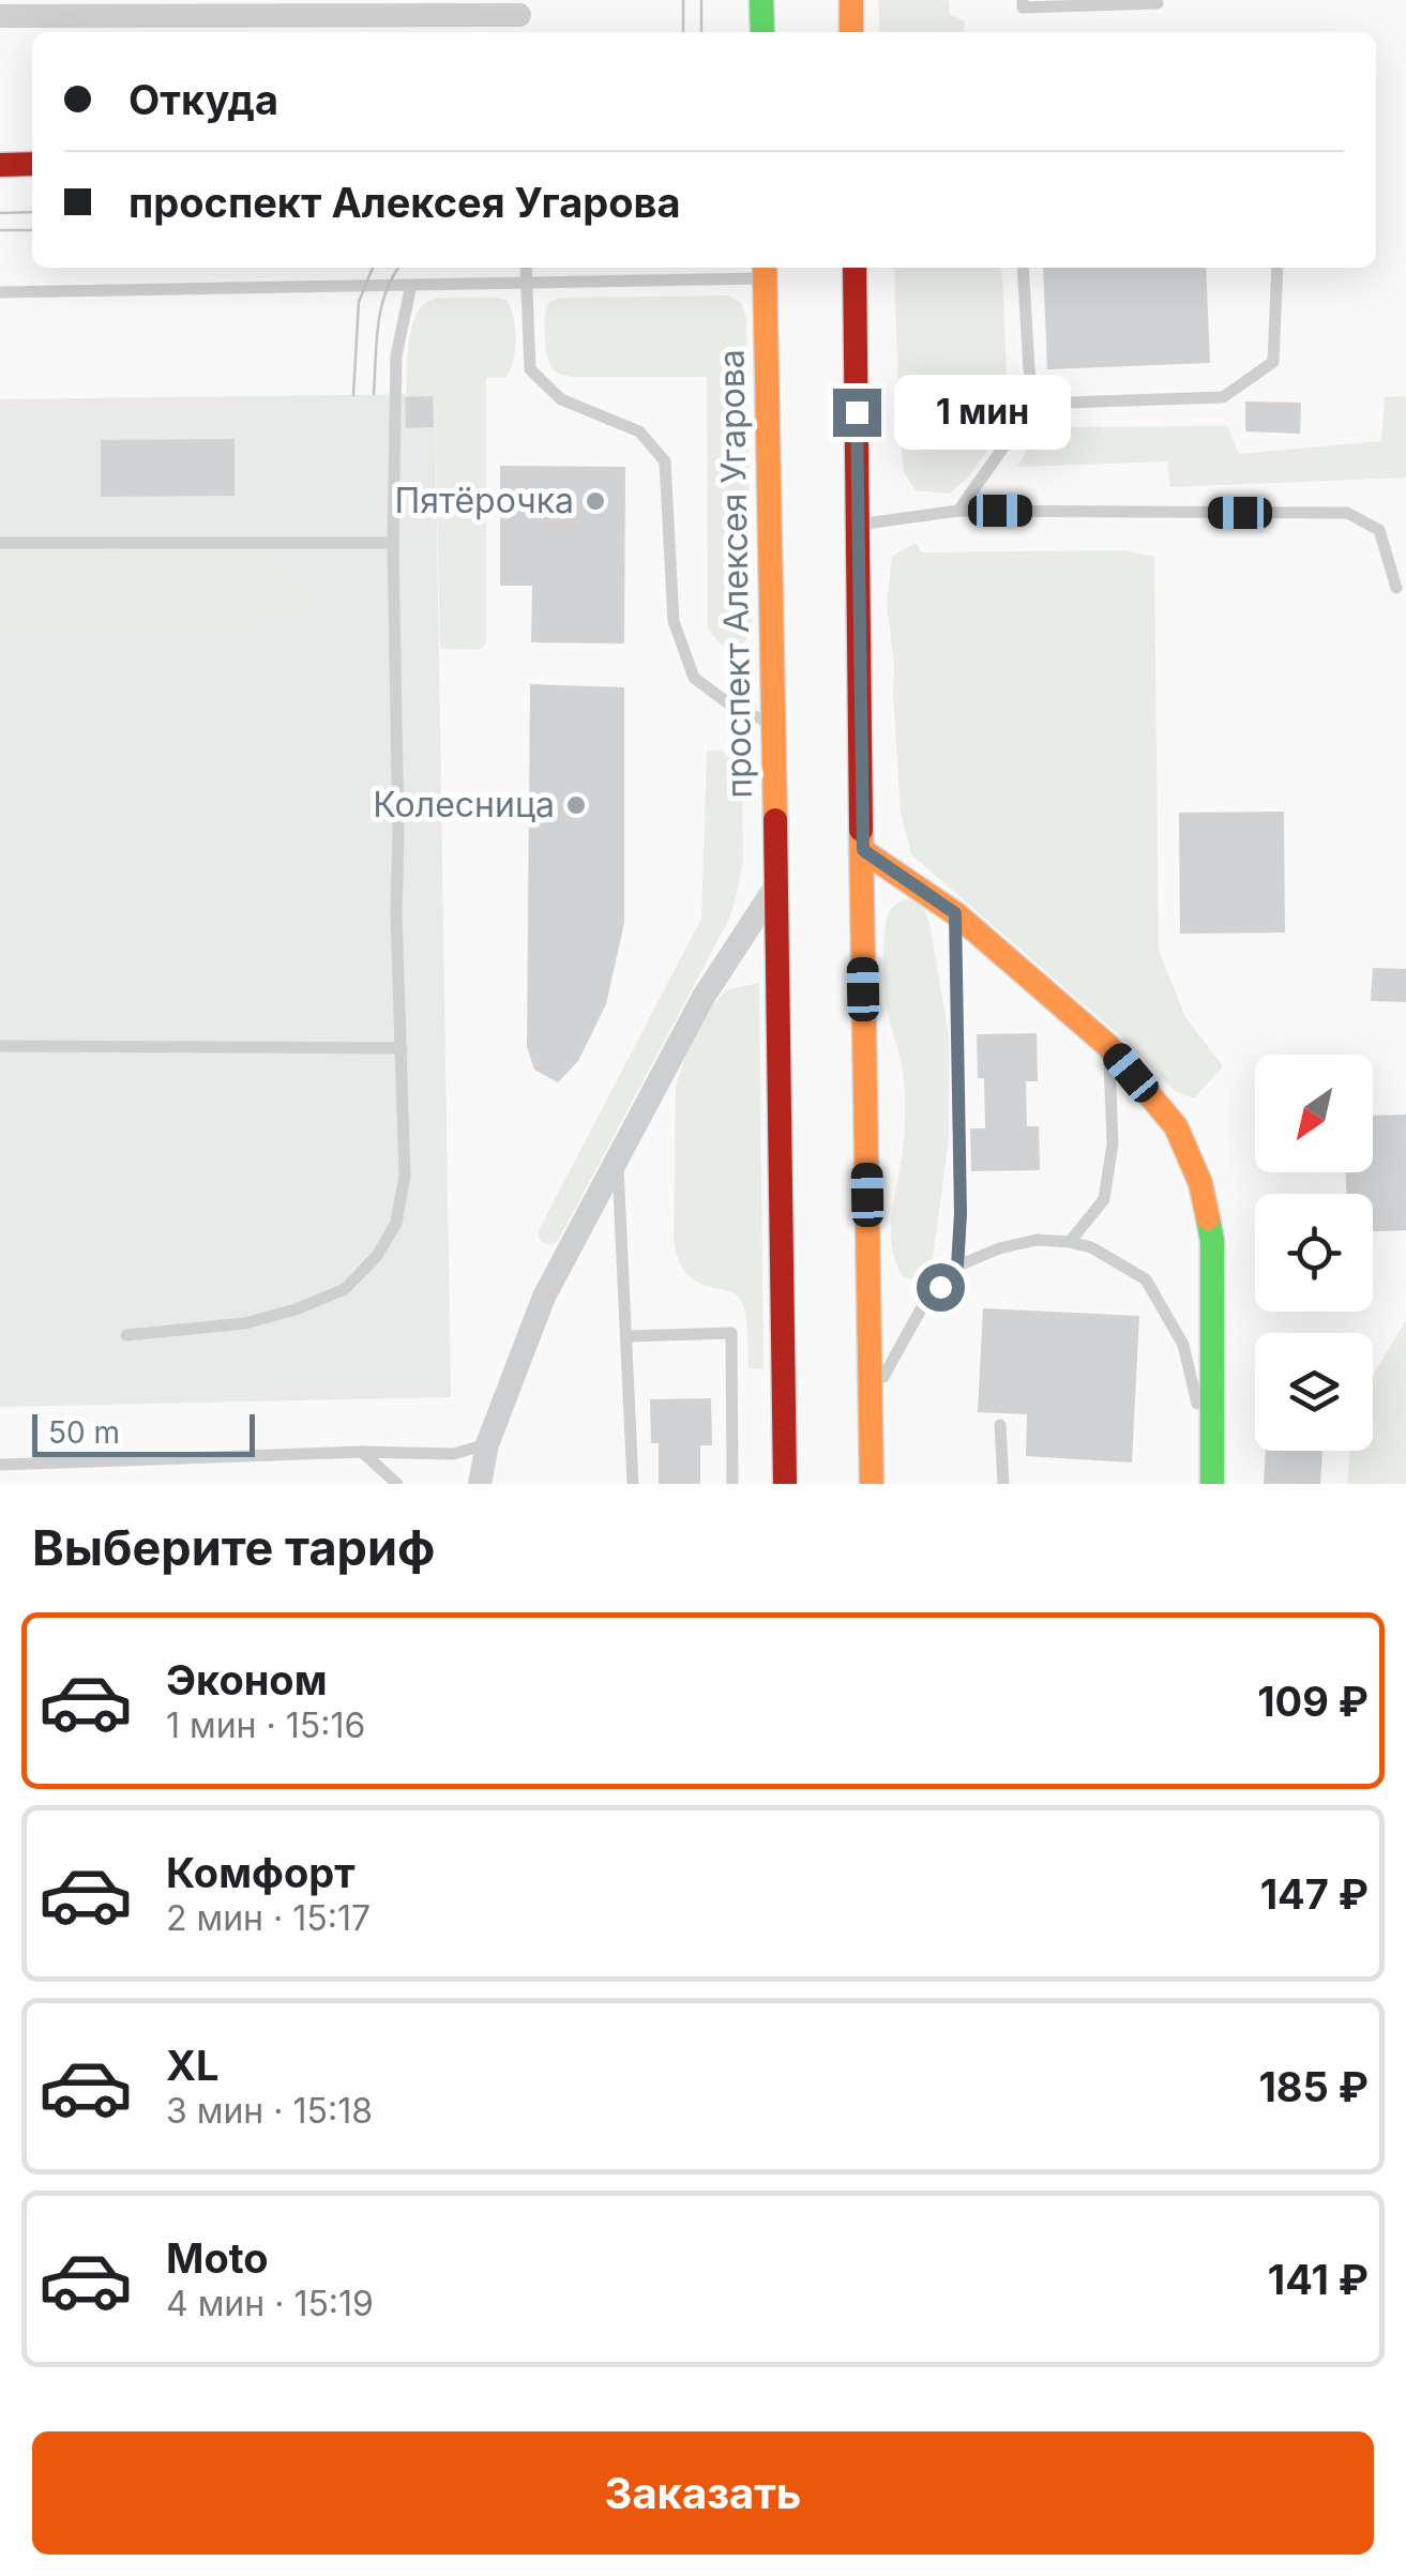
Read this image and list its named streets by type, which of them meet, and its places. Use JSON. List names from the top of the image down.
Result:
{
  "streets": {
    "main road": ["проспект Алексея Угарова"]
  },
  "places": ["Пятёрочка", "Колесница"],
  "scale_bar": "50 m",
  "north": "bottom left",
  "page": {
    "banner": ["Откуда", "проспект Алексея Угарова"],
    "bubble": "1 мин",
    "scale": "50 m",
    "heading": "Выберите тариф",
    "list": [
      {
        "name": "Эконом",
        "note": "1 мин · 15:16",
        "value": "109 ₽"
      },
      {
        "name": "Комфорт",
        "note": "2 мин · 15:17",
        "value": "147 ₽"
      },
      {
        "name": "XL",
        "note": "3 мин · 15:18",
        "value": "185 ₽"
      },
      {
        "name": "Moto",
        "note": "4 мин · 15:19",
        "value": "141 ₽"
      }
    ],
    "buttons": "Заказать"
  }
}
